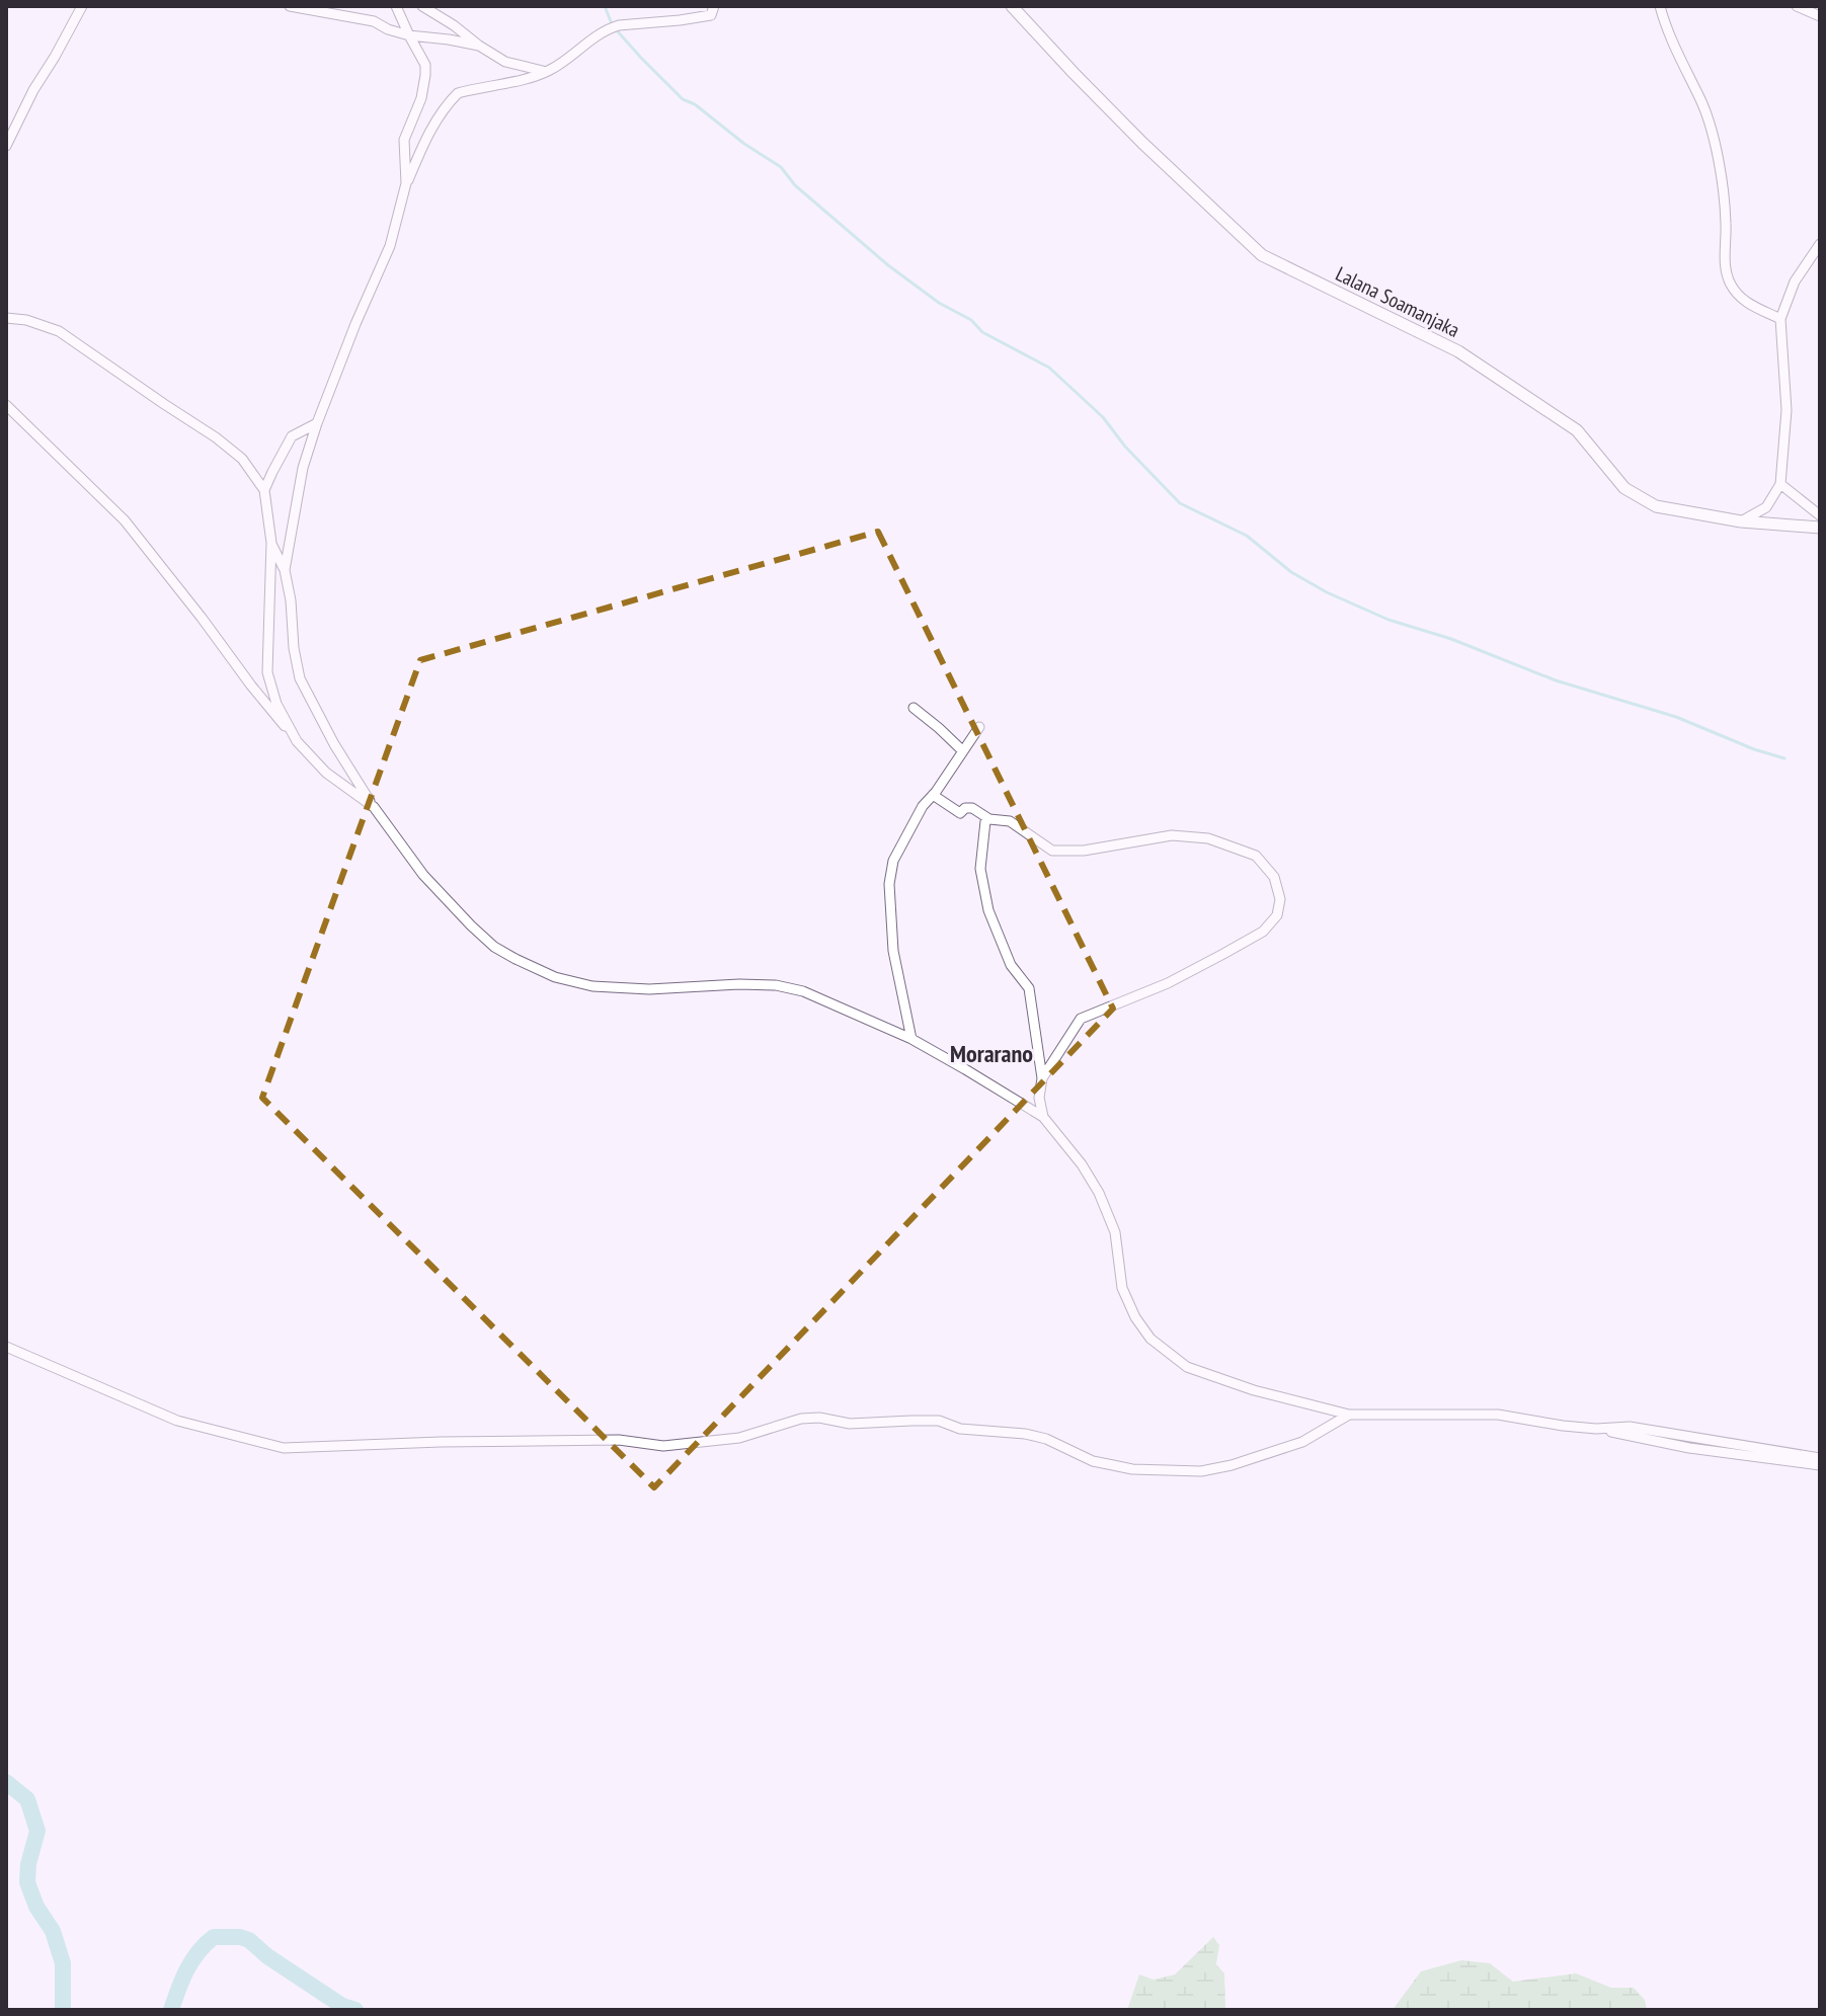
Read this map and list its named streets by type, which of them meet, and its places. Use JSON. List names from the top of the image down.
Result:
{
  "streets": {
    "street": ["Lalana Soamanjaka"]
  },
  "districts": ["Morarano"]
}
